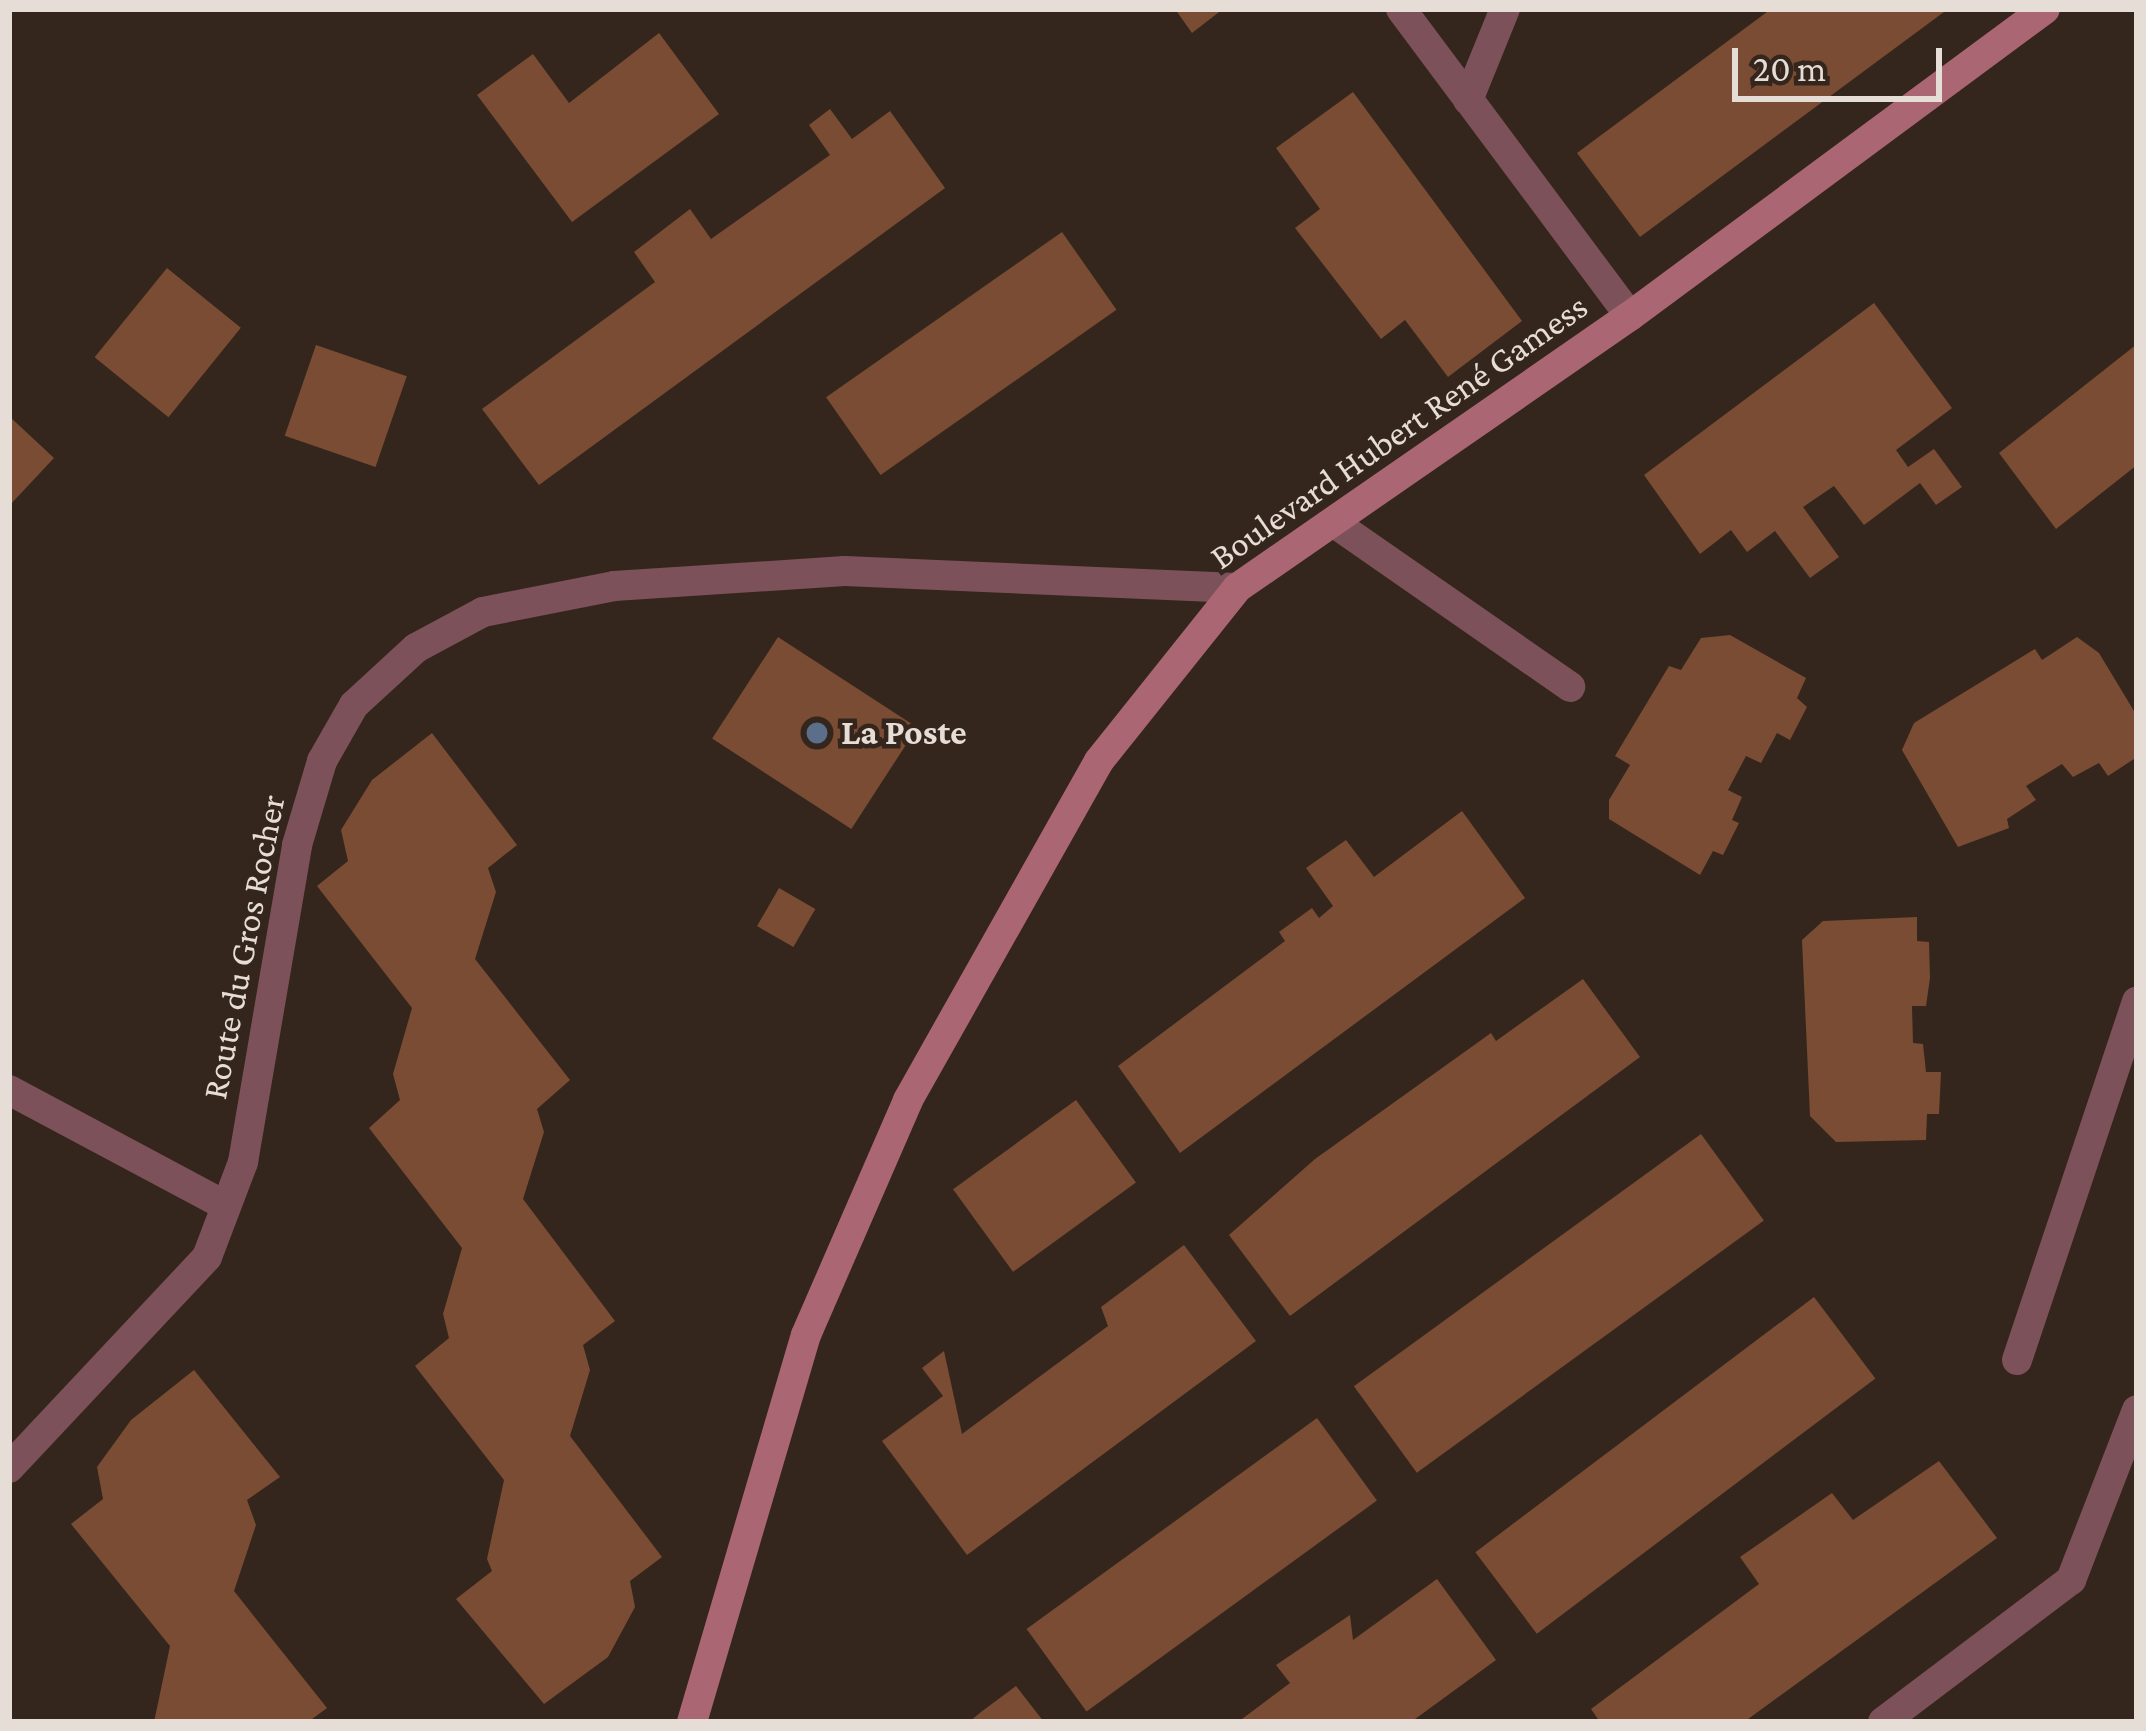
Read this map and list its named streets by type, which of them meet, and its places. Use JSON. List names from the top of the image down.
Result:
{
  "streets": {
    "street": ["Boulevard Hubert René Gamess", "Route du Gros Rocher"]
  },
  "crossings": [
    ["Boulevard Hubert René Gamess", "Route du Gros Rocher"]
  ],
  "places": ["La Poste"],
  "scale_bar": "20 m"
}
